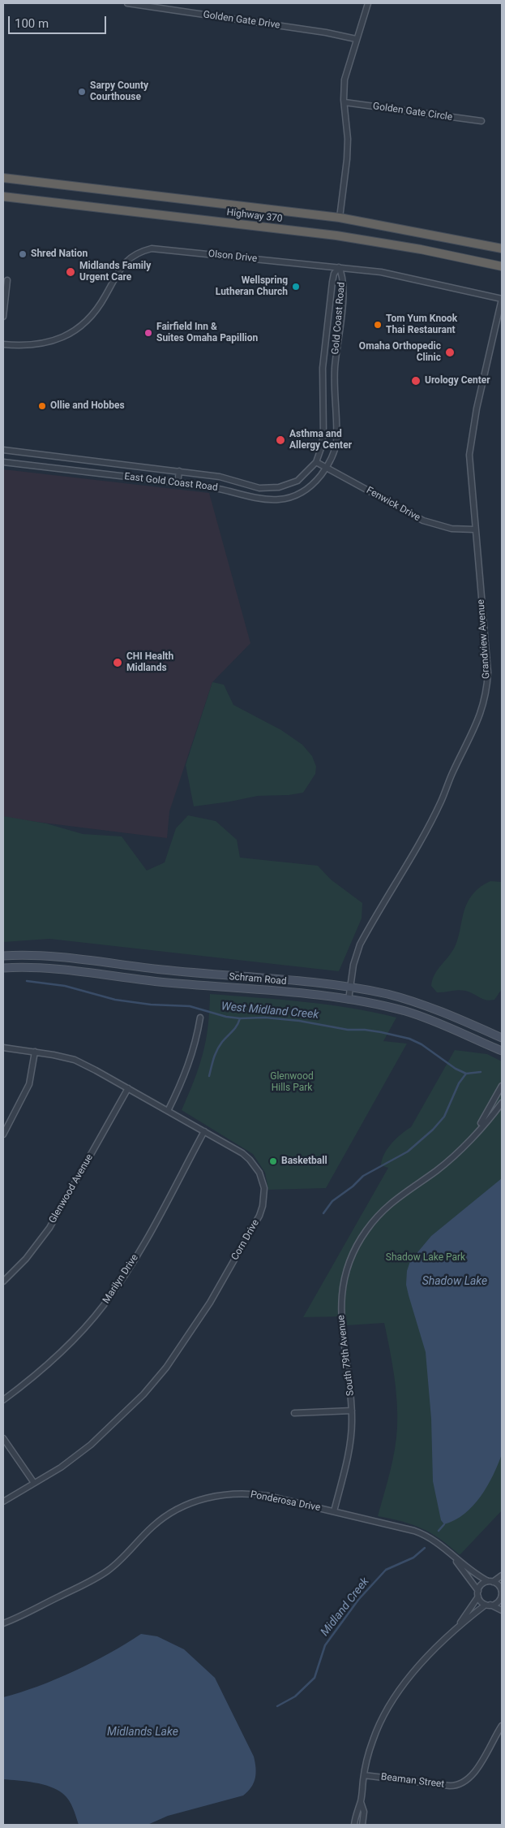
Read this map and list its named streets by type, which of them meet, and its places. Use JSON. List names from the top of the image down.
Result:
{
  "streets": {
    "highway": ["Highway 370"],
    "main road": ["Schram Road"],
    "street": [
      "Golden Gate Drive",
      "Golden Gate Circle",
      "Olson Drive",
      "Gold Coast Road",
      "East Gold Coast Road",
      "Fenwick Drive",
      "Grandview Avenue",
      "Glenwood Avenue",
      "Corn Drive",
      "Marilyn Drive",
      "South 79th Avenue",
      "Ponderosa Drive",
      "Beaman Street"
    ]
  },
  "crossings": [
    ["Olson Drive", "Gold Coast Road"],
    ["Olson Drive", "Grandview Avenue"],
    ["Gold Coast Road", "East Gold Coast Road"],
    ["Gold Coast Road", "Fenwick Drive"],
    ["East Gold Coast Road", "Fenwick Drive"],
    ["Fenwick Drive", "Grandview Avenue"],
    ["Grandview Avenue", "Schram Road"],
    ["Glenwood Avenue", "Corn Drive"],
    ["Corn Drive", "Marilyn Drive"],
    ["South 79th Avenue", "Ponderosa Drive"]
  ],
  "water": [
    "West Midland Creek",
    "Shadow Lake",
    "Midland Creek",
    "Midlands Lake"
  ],
  "parks": ["Glenwood Hills Park", "Shadow Lake Park"],
  "places": [
    "Sarpy County Courthouse",
    "Shred Nation",
    "Midlands Family Urgent Care",
    "Wellspring Lutheran Church",
    "Tom Yum Knook Thai Restaurant",
    "Fairfield Inn & Suites Omaha Papillion",
    "Omaha Orthopedic Clinic",
    "Urology Center",
    "Ollie and Hobbes",
    "Asthma and Allergy Center",
    "CHI Health Midlands",
    "Basketball"
  ],
  "scale_bar": "100 m"
}
